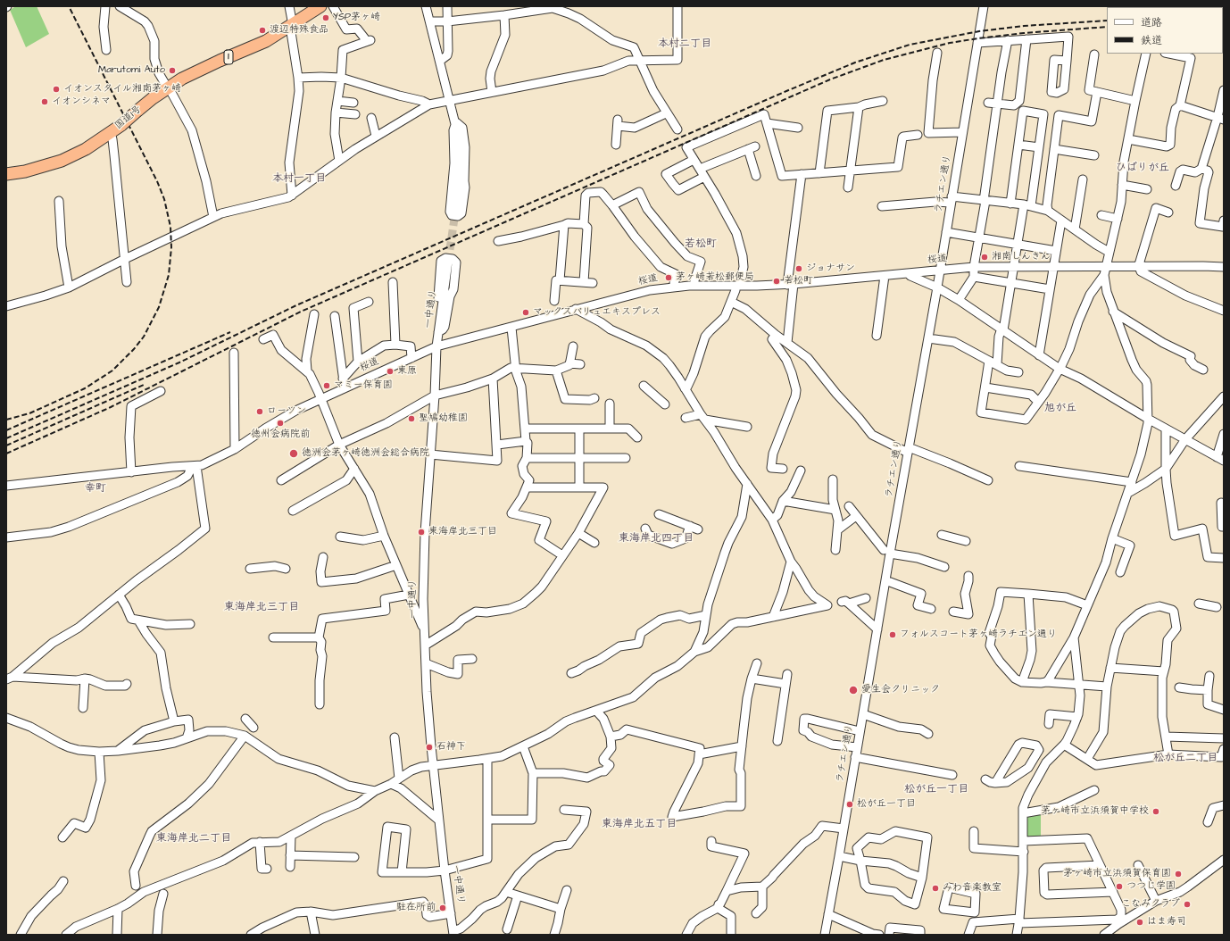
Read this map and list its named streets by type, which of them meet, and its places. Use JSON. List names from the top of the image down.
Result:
{
  "streets": {
    "highway": ["1", "国道1号"],
    "street": ["ラチエン通り", "桜道", "一中通り"]
  },
  "crossings": [
    ["ラチエン通り", "桜道"],
    ["桜道", "一中通り"]
  ],
  "districts": [
    "本村二丁目",
    "ひばりが丘",
    "本村一丁目",
    "若松町",
    "旭が丘",
    "幸町",
    "東海岸北四丁目",
    "東海岸北三丁目",
    "松が丘二丁目",
    "松が丘一丁目",
    "東海岸北五丁目",
    "東海岸北二丁目"
  ],
  "places": [
    "YSP茅ヶ崎",
    "渡辺特殊食品",
    "Marutomi Auto",
    "イオンスタイル湘南茅ヶ崎",
    "イオンシネマ",
    "湘南しんきん",
    "ジョナサン",
    "茅ヶ崎若松郵便局",
    "若松町",
    "マックスバリュエキスプレス",
    "東原",
    "マミー保育園",
    "ローソン",
    "聖鳩幼稚園",
    "徳州会病院前",
    "徳洲会茅ヶ崎徳洲会総合病院",
    "東海岸北三丁目",
    "フォルスコート茅ヶ崎ラチエン通り",
    "愛生会クリニック",
    "石神下",
    "松が丘一丁目",
    "茅ヶ崎市立浜須賀中学校",
    "茅ヶ崎市立浜須賀保育園",
    "つつじ学園",
    "みわ音楽教室",
    "こなみクラブ",
    "駐在所前",
    "はま寿司"
  ],
  "legend": ["道路", "鉄道"]
}
